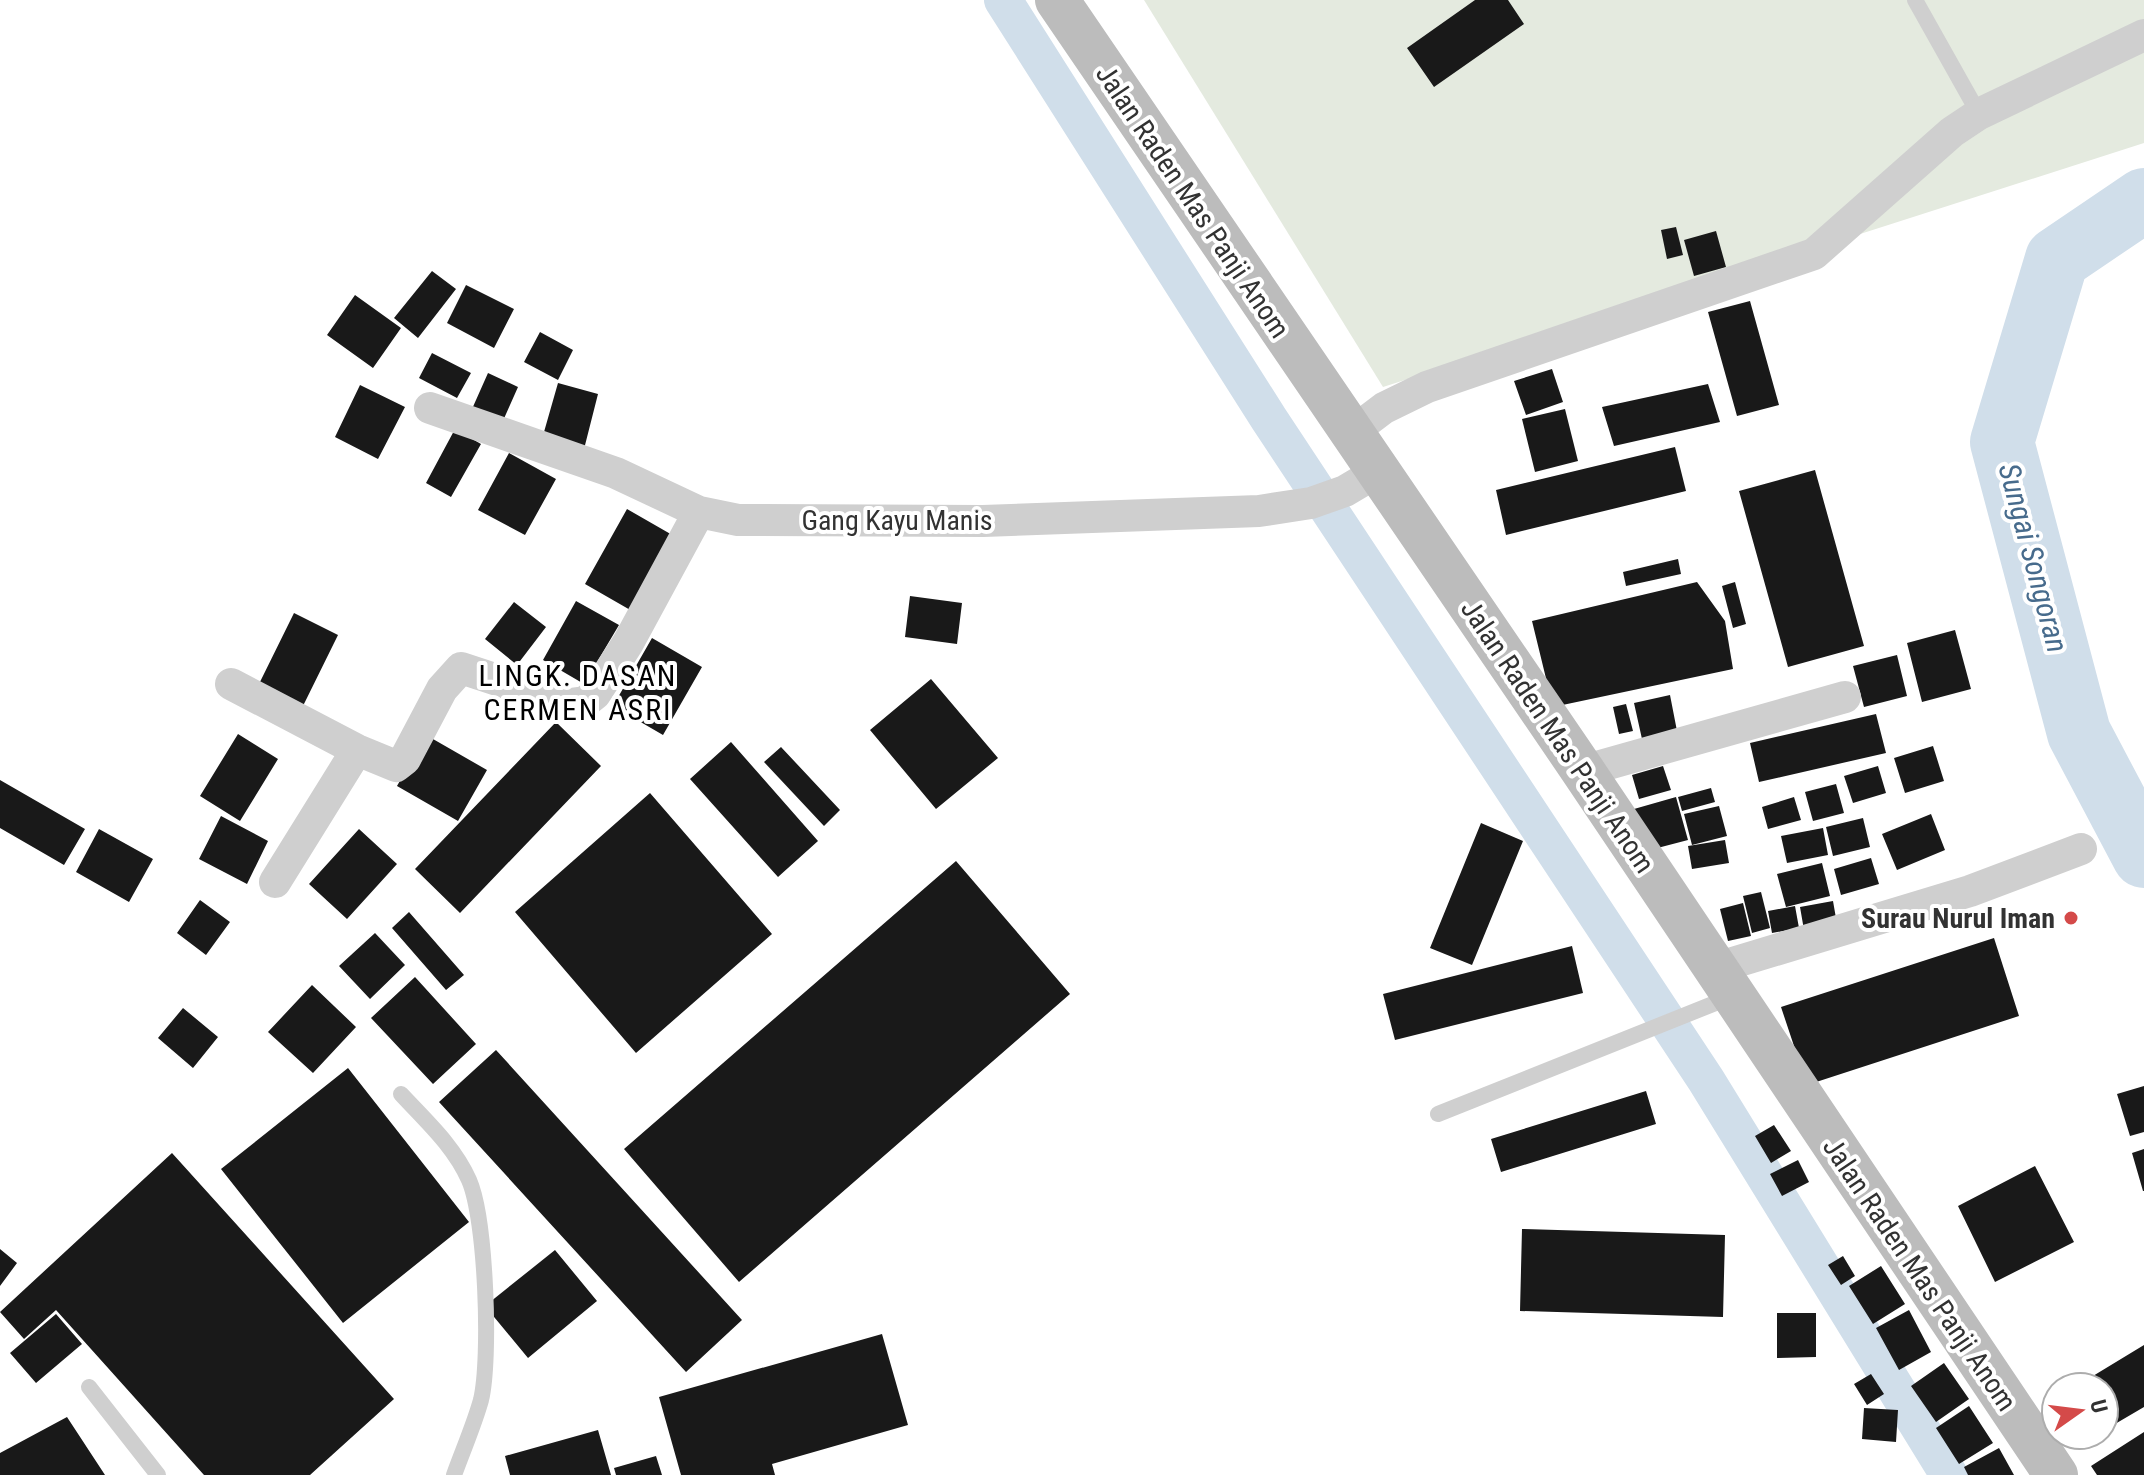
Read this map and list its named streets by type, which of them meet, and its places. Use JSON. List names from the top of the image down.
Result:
{
  "streets": {
    "street": ["Jalan Raden Mas Panji Anom", "Gang Kayu Manis"]
  },
  "crossings": [
    ["Jalan Raden Mas Panji Anom", "Gang Kayu Manis"]
  ],
  "districts": ["LINGK. DASAN CERMEN ASRI"],
  "water": ["Sungai Songoran"],
  "places": ["Surau Nurul Iman"],
  "north": "right"
}
